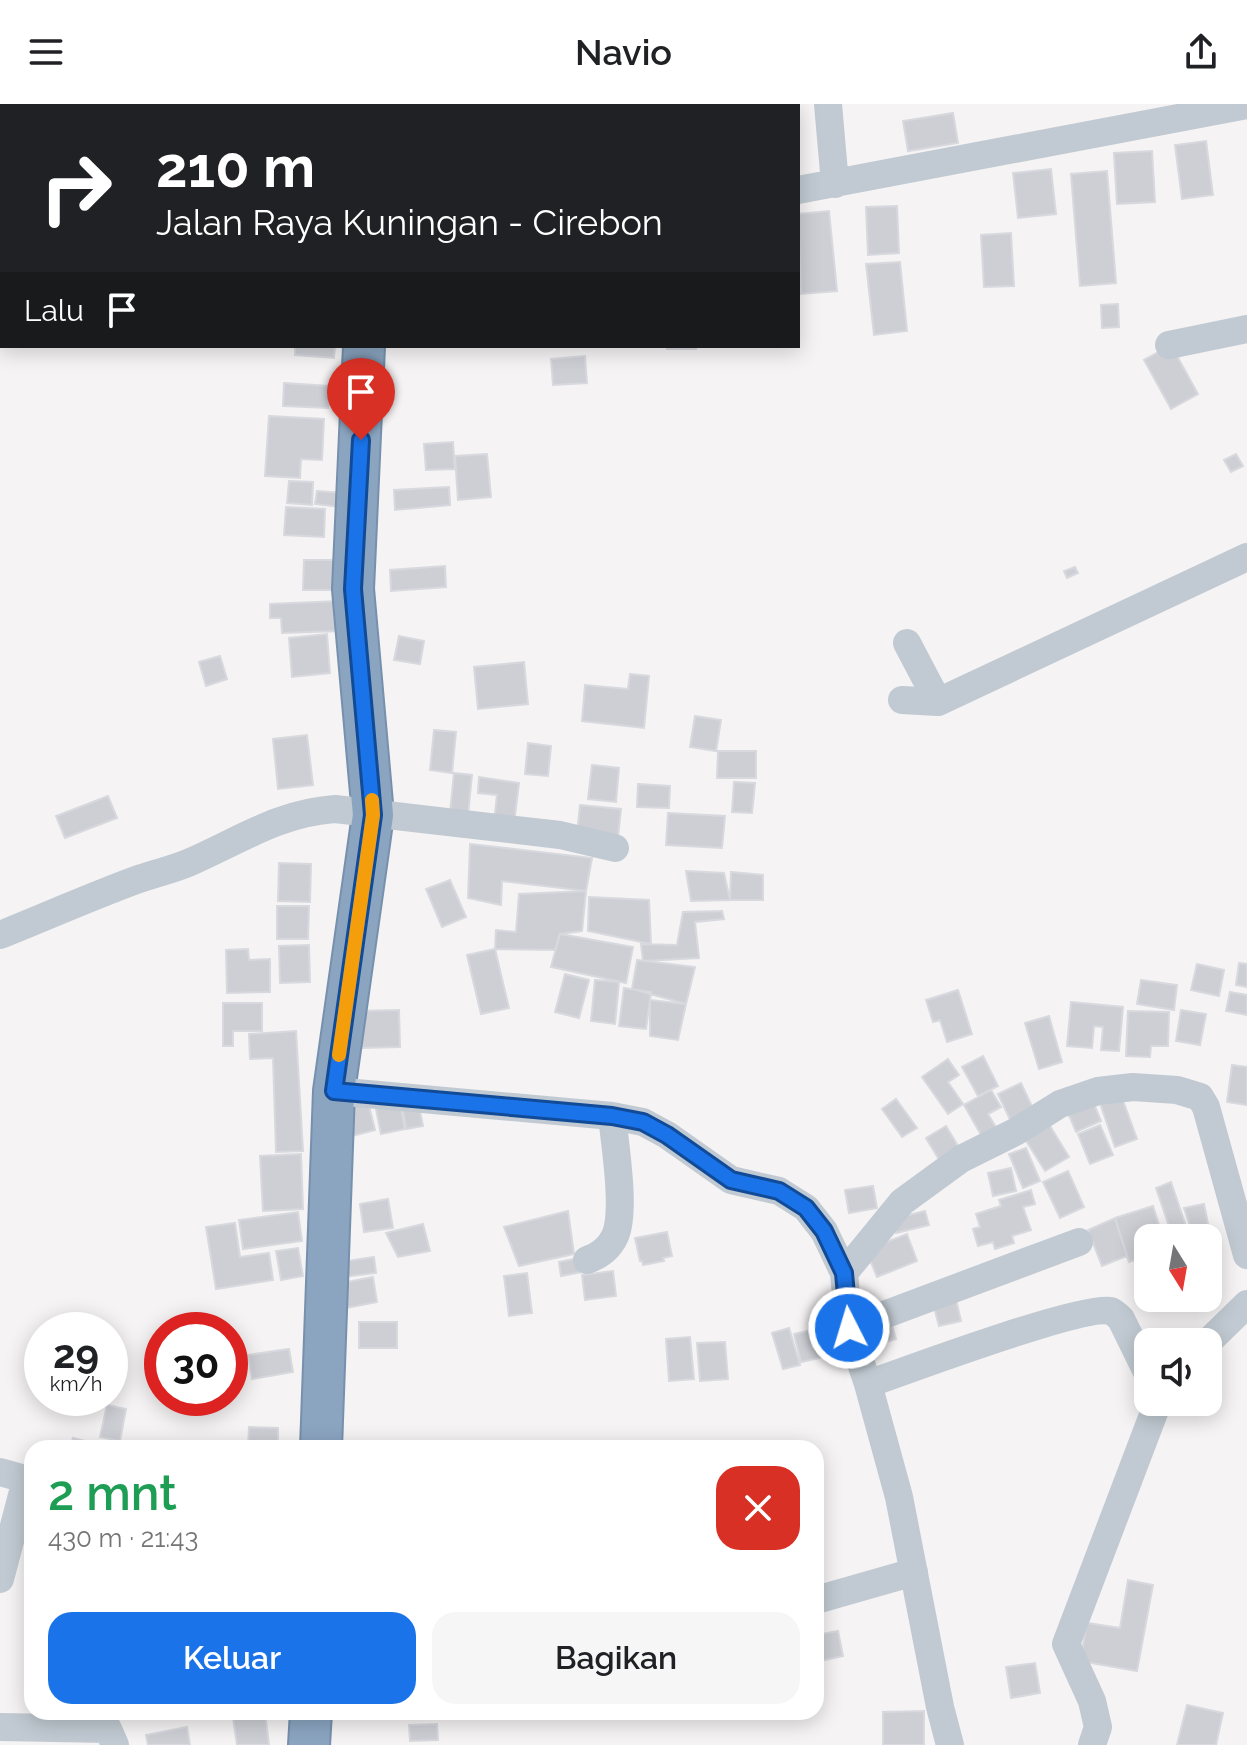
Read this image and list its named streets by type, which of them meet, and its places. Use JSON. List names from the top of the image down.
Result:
{
  "north": "bottom",
  "page": {
    "header": "Navio",
    "turn": ["210 m", "Jalan Raya Kuningan - Cirebon"],
    "then": "Lalu",
    "speed": "29 km/h",
    "limit": "30",
    "heading": ["2 mnt", "430 m · 21:43"],
    "buttons": ["Keluar", "Bagikan"]
  }
}
